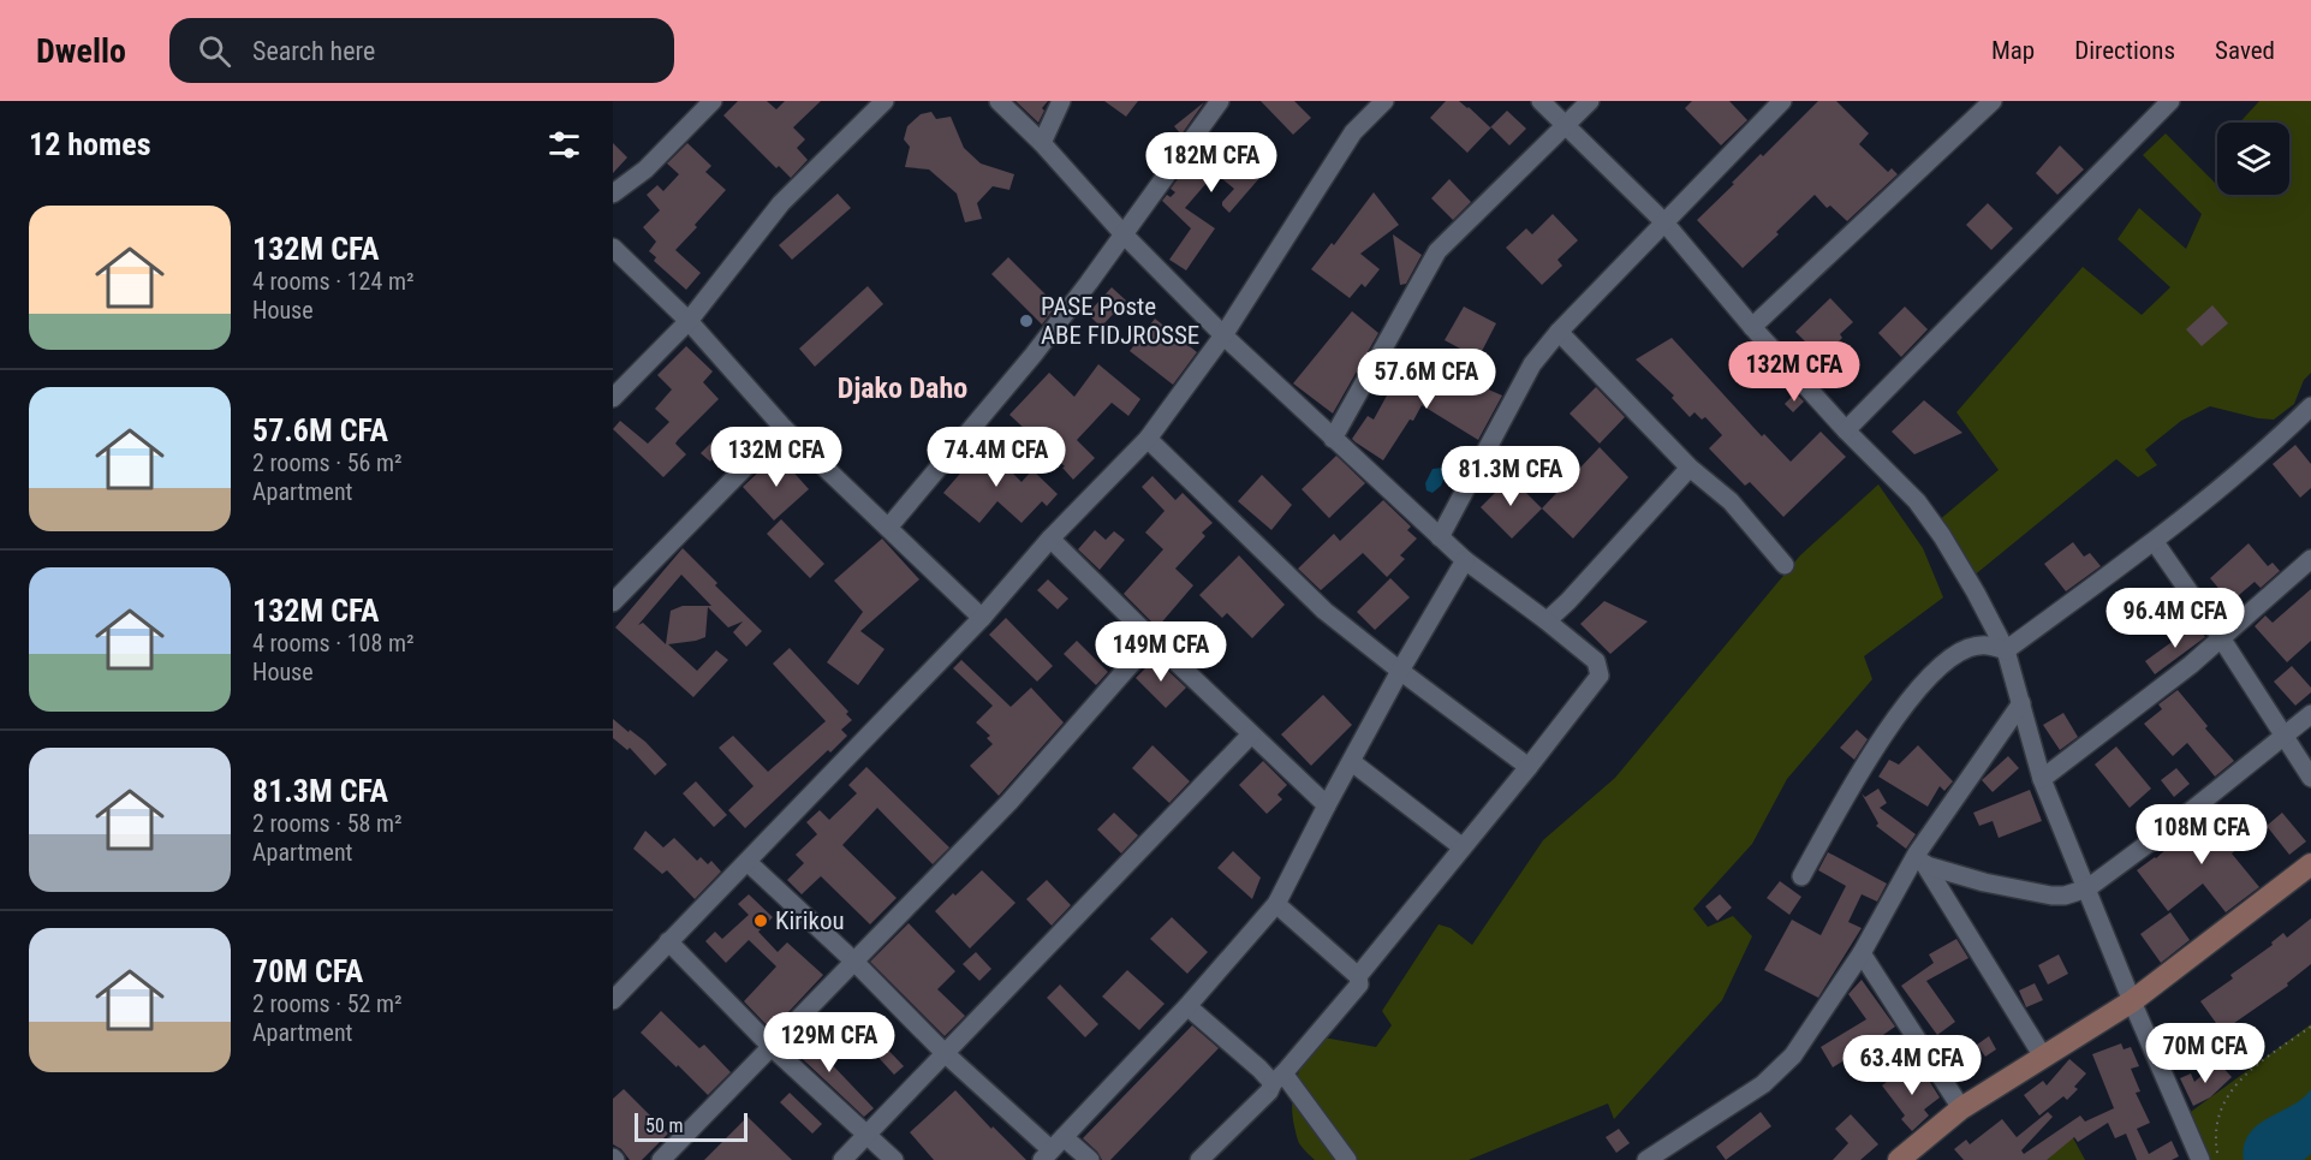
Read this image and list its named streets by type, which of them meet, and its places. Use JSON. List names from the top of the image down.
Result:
{
  "districts": ["Djako Daho"],
  "places": ["PASE Poste ABE FIDJROSSE", "Kirikou"],
  "scale_bar": "50 m",
  "page": {
    "header": "Dwello",
    "search": "Search here",
    "nav": ["Map", "Directions", "Saved"],
    "heading": "12 homes",
    "price": [
      "182M CFA",
      "132M CFA",
      "57.6M CFA",
      "132M CFA",
      "74.4M CFA",
      "81.3M CFA",
      "96.4M CFA",
      "149M CFA",
      "108M CFA",
      "129M CFA",
      "70M CFA",
      "63.4M CFA"
    ],
    "list": [
      {
        "name": "132M CFA",
        "note": "4 rooms · 124 m² · House"
      },
      {
        "name": "57.6M CFA",
        "note": "2 rooms · 56 m² · Apartment"
      },
      {
        "name": "132M CFA",
        "note": "4 rooms · 108 m² · House"
      },
      {
        "name": "81.3M CFA",
        "note": "2 rooms · 58 m² · Apartment"
      },
      {
        "name": "70M CFA",
        "note": "2 rooms · 52 m² · Apartment"
      }
    ],
    "scale": "50 m"
  }
}
